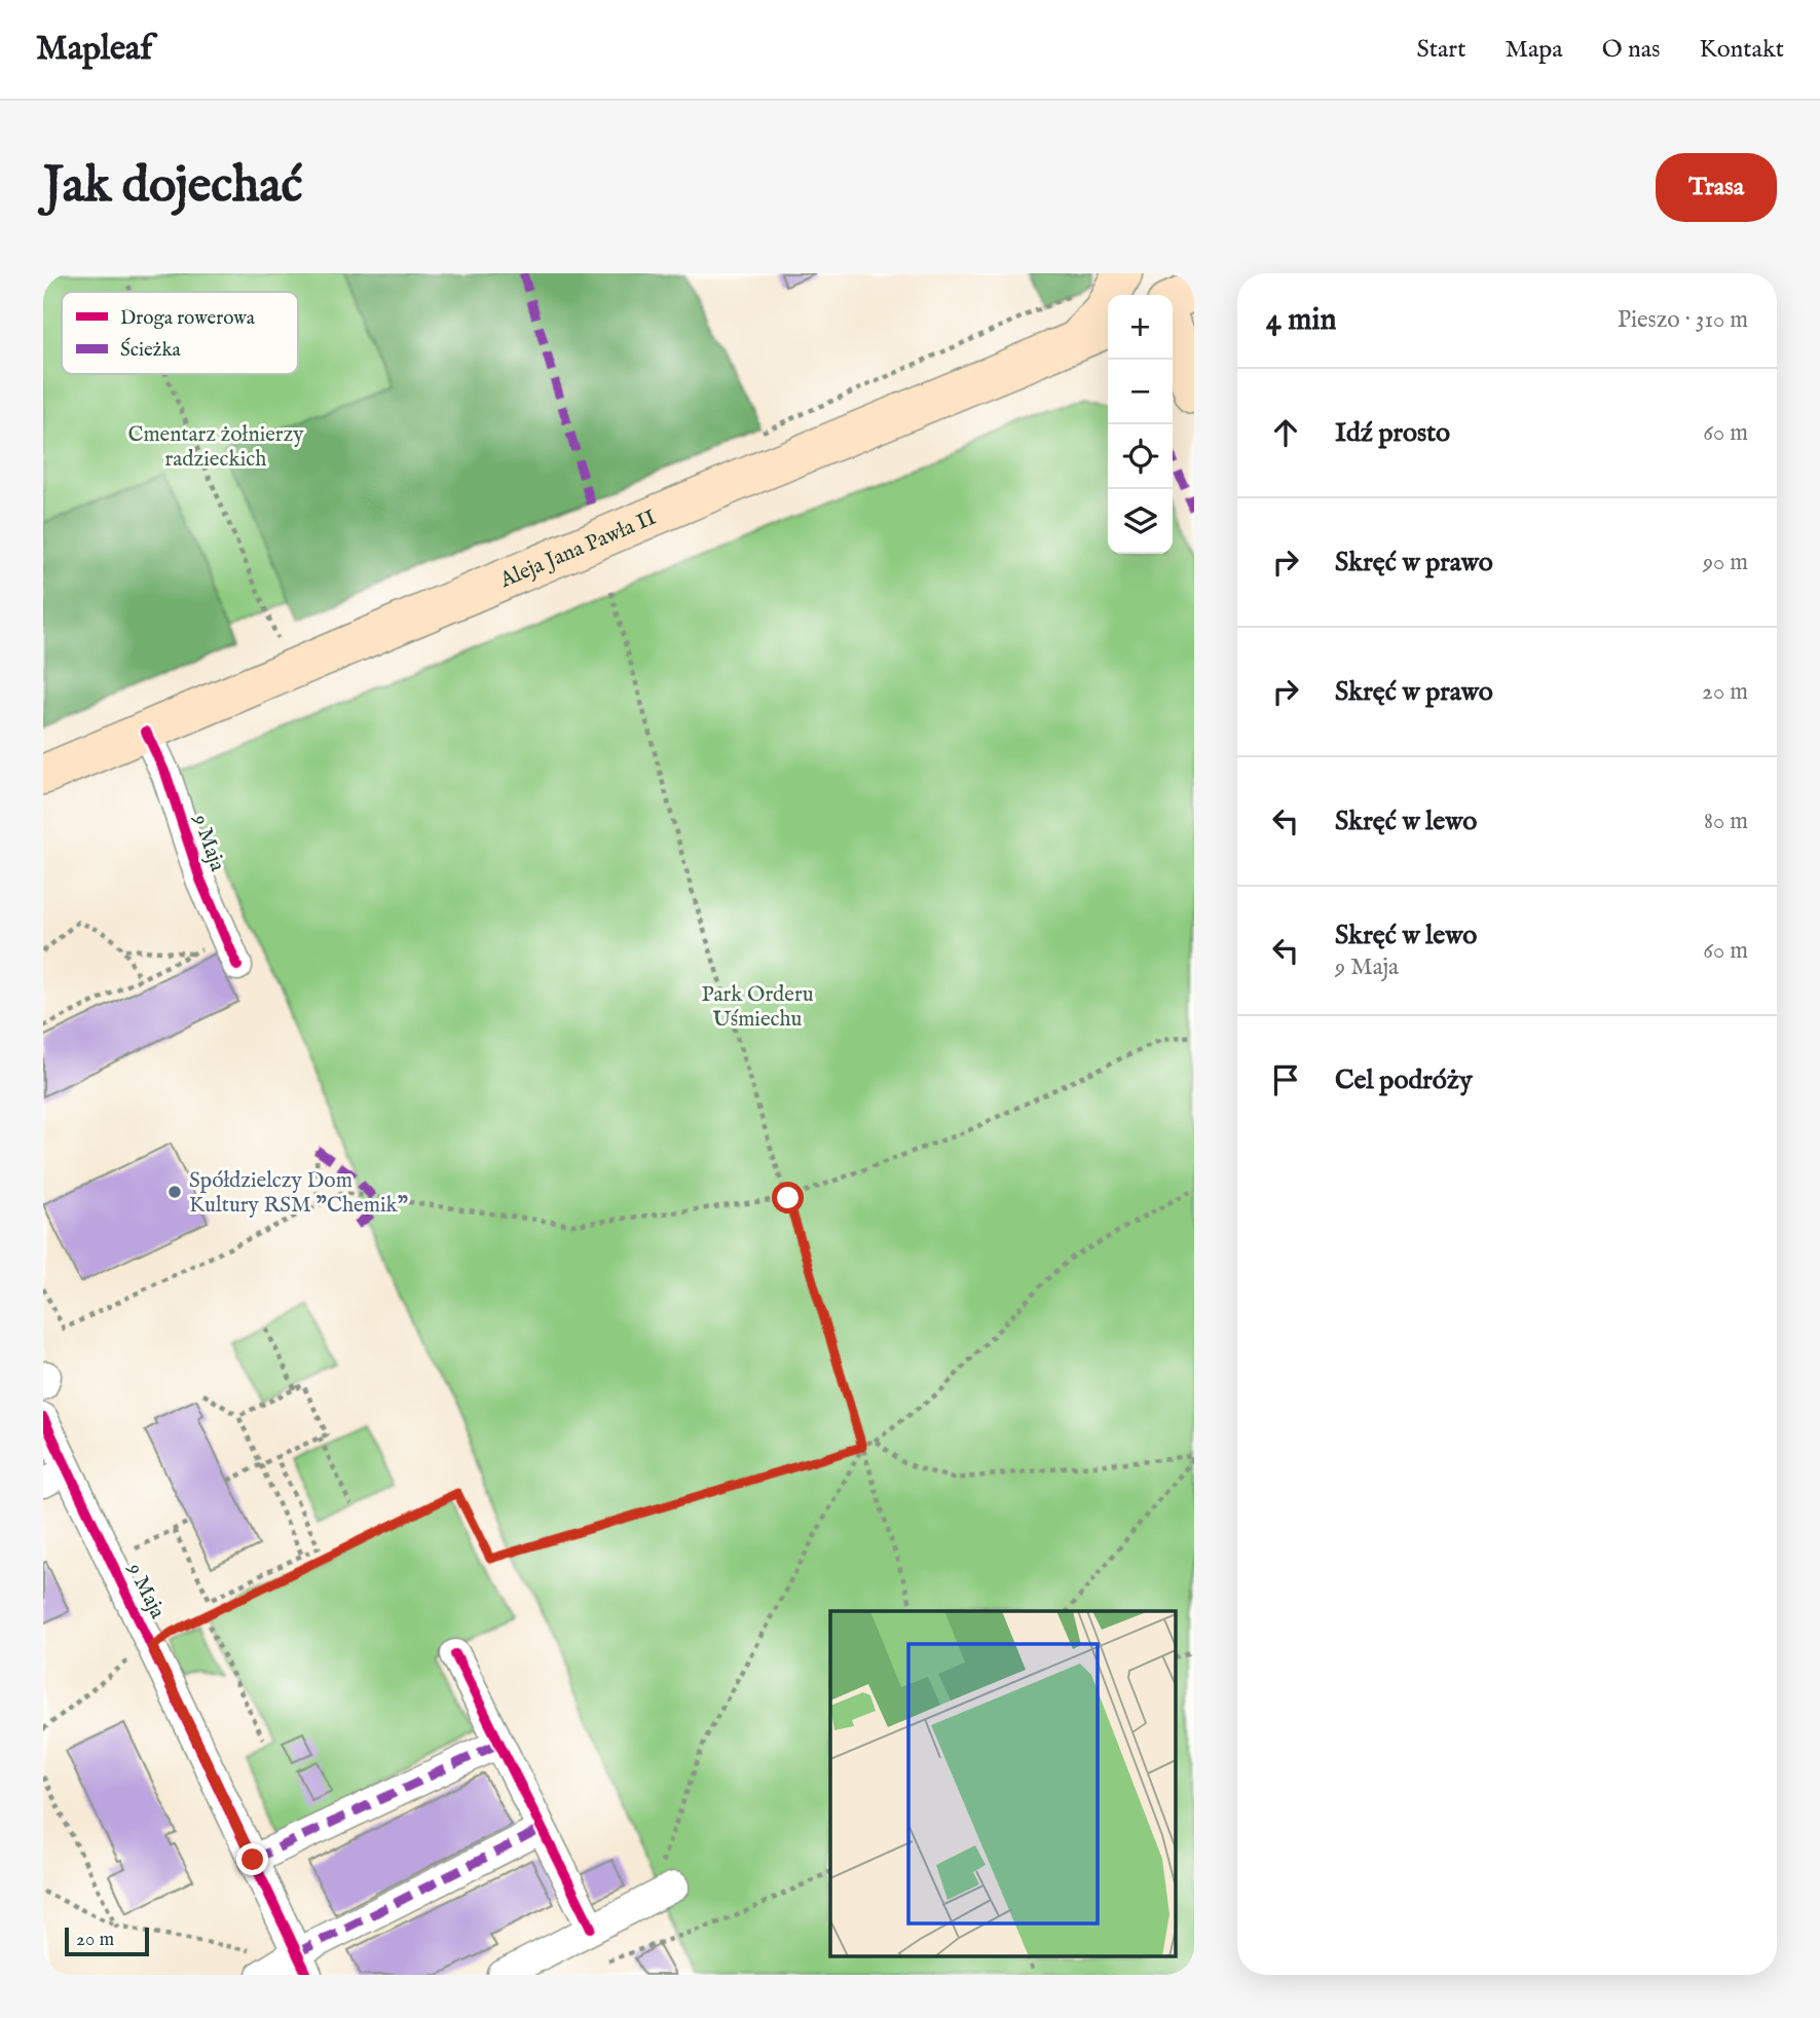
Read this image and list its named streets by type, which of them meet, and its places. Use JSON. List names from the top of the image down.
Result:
{
  "streets": {
    "main road": ["Aleja Jana Pawła II"],
    "street": ["9 Maja"]
  },
  "crossings": [
    ["Aleja Jana Pawła II", "9 Maja"]
  ],
  "parks": ["Cmentarz żołnierzy radzieckich", "Park Orderu Uśmiechu"],
  "places": ["Spółdzielczy Dom Kultury RSM \"Chemik\""],
  "legend": ["Droga rowerowa", "Ścieżka"],
  "scale_bar": "20 m",
  "page": {
    "header": "Mapleaf",
    "nav": [
      "Start",
      "Mapa",
      "O nas",
      "Kontakt"
    ],
    "buttons": "Trasa",
    "title": "Jak dojechać",
    "heading": ["4 min", "Pieszo · 310 m"],
    "map_buttons": ["+", "−"],
    "list": [
      ["Idź prosto", "60 m"],
      ["Skręć w prawo", "90 m"],
      ["Skręć w prawo", "20 m"],
      ["Skręć w lewo", "80 m"],
      ["Skręć w lewo", "9 Maja", "60 m"],
      "Cel podróży"
    ],
    "scale": "20 m"
  }
}
